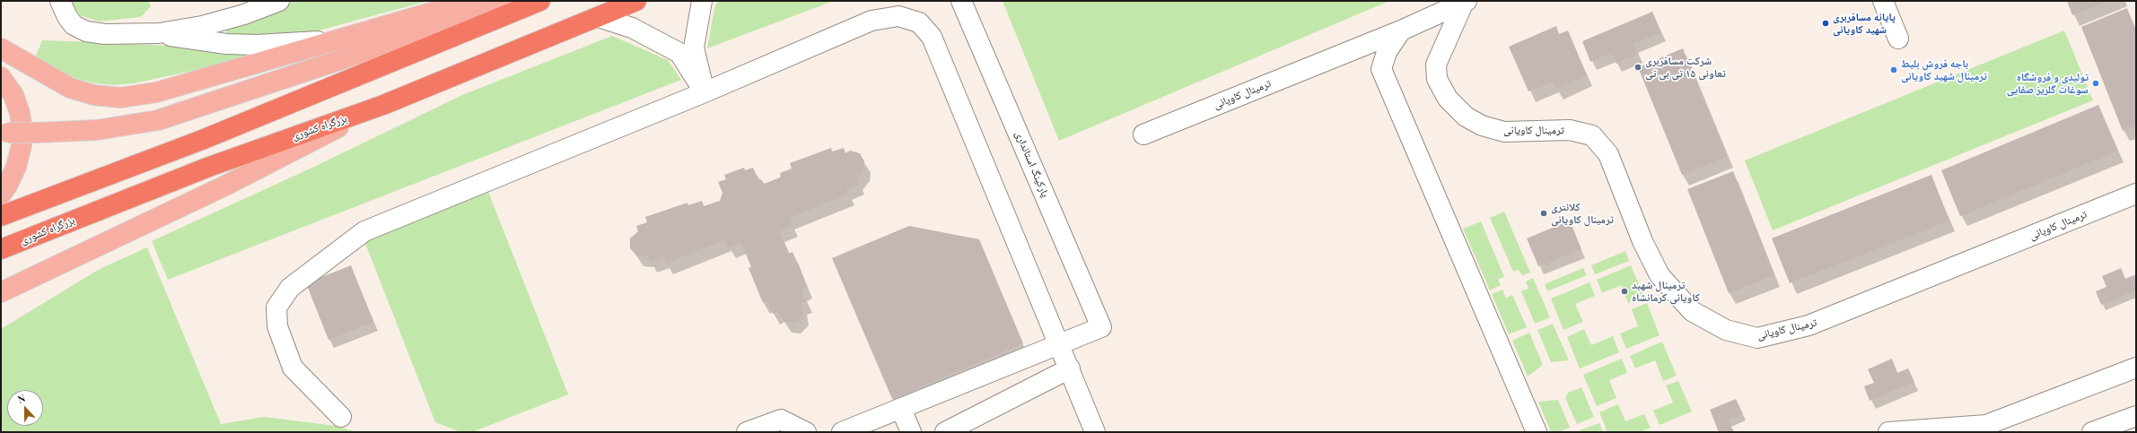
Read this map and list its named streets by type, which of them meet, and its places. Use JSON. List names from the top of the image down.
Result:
{
  "streets": {
    "highway": ["بزرگراه کشوری"],
    "street": ["ترمینال کاویانی", "پارکینگ استانداری"]
  },
  "places": [
    "پايانه مسافربری شهید کاویانی",
    "شرکت مسافربری تعاونی ۱۵ تی بی تی",
    "باجه فروش بلیط ترمینال شهید کاویانی",
    "توليدی و فروشگاه سوغات گلريز صفايی",
    "کلانتری ترمینال کاویانی",
    "ترمینال شهید کاویانی کرمانشاه"
  ],
  "north": "top"
}
